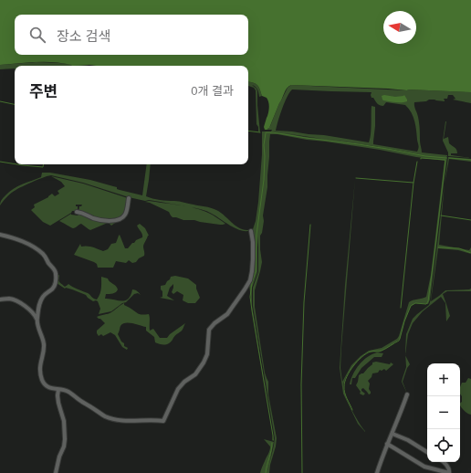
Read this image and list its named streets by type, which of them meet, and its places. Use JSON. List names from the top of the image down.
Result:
{
  "north": "left",
  "page": {
    "search": "장소 검색",
    "heading": ["주변", "0개 결과"],
    "map_buttons": ["+", "−"]
  }
}
